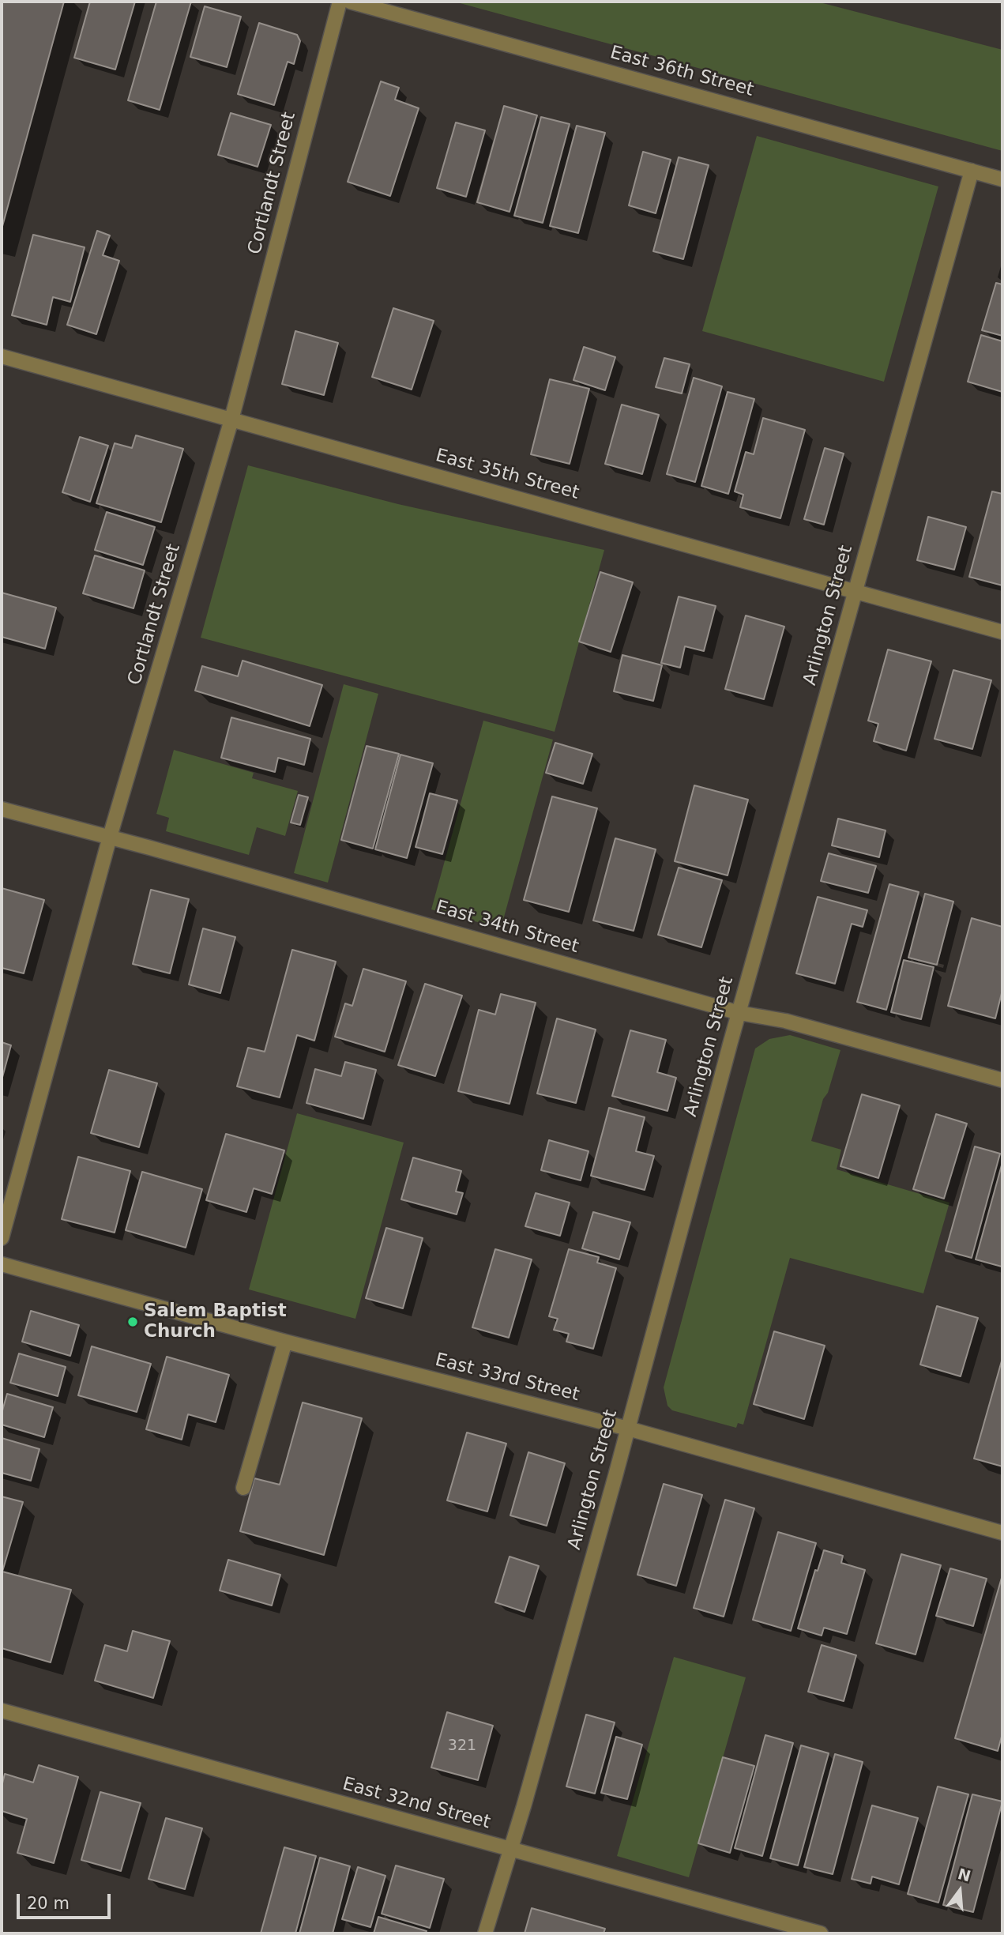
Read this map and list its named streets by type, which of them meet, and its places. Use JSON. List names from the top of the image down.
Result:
{
  "streets": {
    "street": [
      "East 36th Street",
      "Cortlandt Street",
      "East 35th Street",
      "Arlington Street",
      "East 34th Street",
      "East 33rd Street",
      "East 32nd Street"
    ]
  },
  "crossings": [
    ["East 36th Street", "Arlington Street"],
    ["Cortlandt Street", "East 35th Street"],
    ["Cortlandt Street", "East 34th Street"],
    ["East 35th Street", "Arlington Street"],
    ["Arlington Street", "East 34th Street"],
    ["Arlington Street", "East 33rd Street"],
    ["Arlington Street", "East 32nd Street"]
  ],
  "places": ["Salem Baptist Church"],
  "house_numbers": ["321"],
  "scale_bar": "20 m",
  "north": "top"
}
